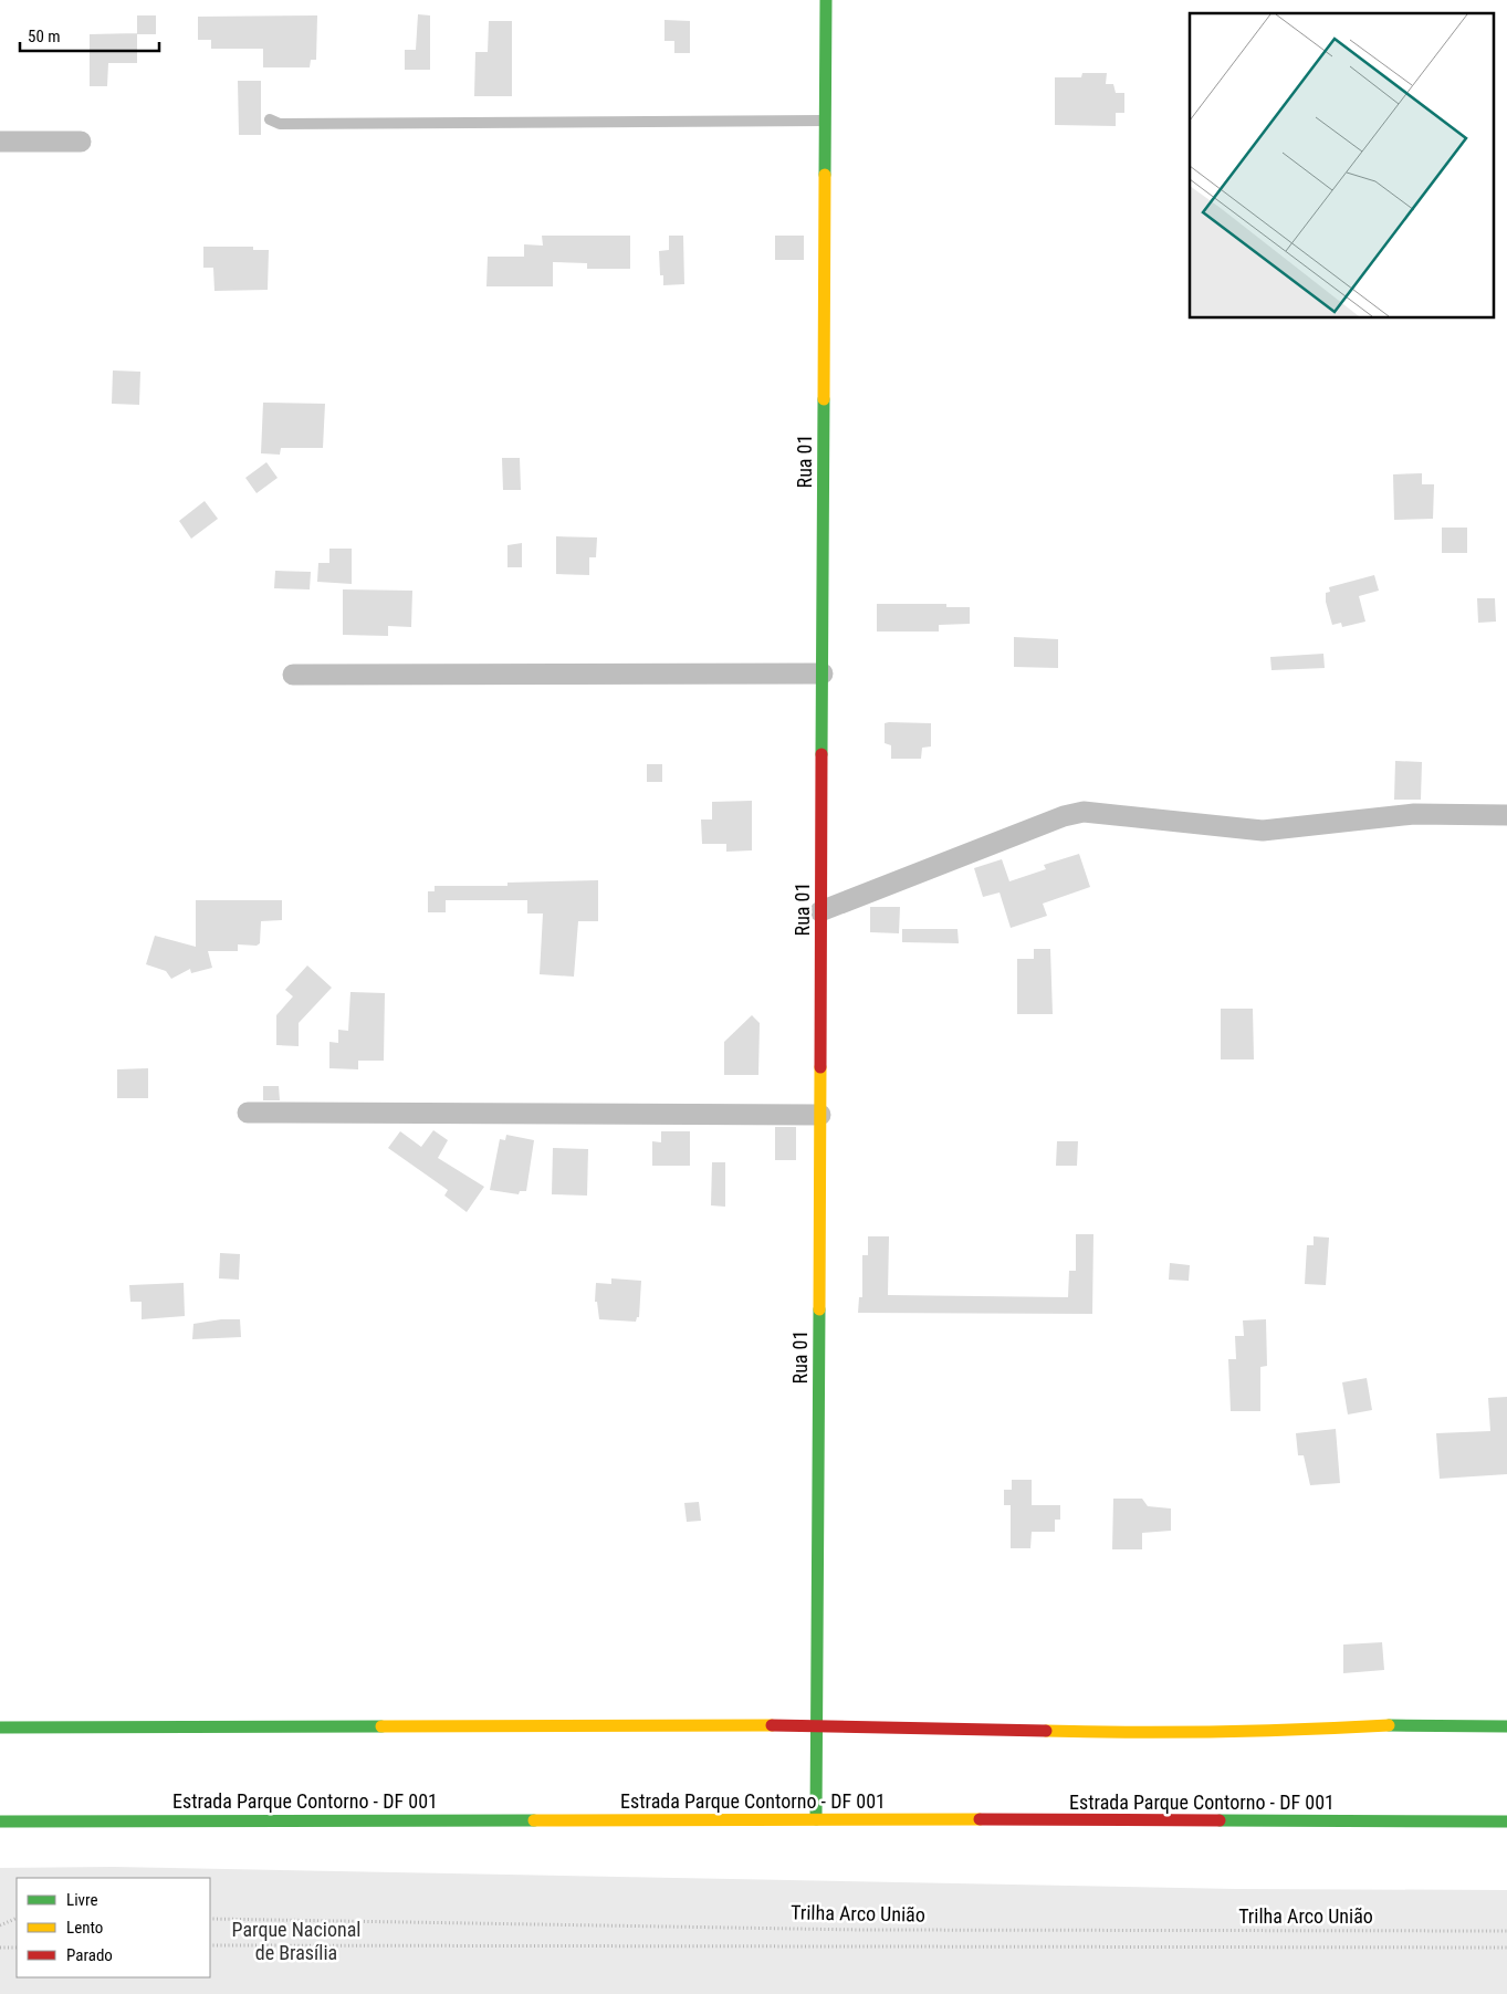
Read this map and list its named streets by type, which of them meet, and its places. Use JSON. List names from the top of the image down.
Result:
{
  "streets": {
    "street": ["Rua 01", "Estrada Parque Contorno - DF 001"],
    "path": ["Trilha Arco União"]
  },
  "crossings": [
    ["Rua 01", "Estrada Parque Contorno - DF 001"]
  ],
  "parks": ["Parque Nacional de Brasília"],
  "legend": ["Livre", "Lento", "Parado"],
  "scale_bar": "50 m"
}
